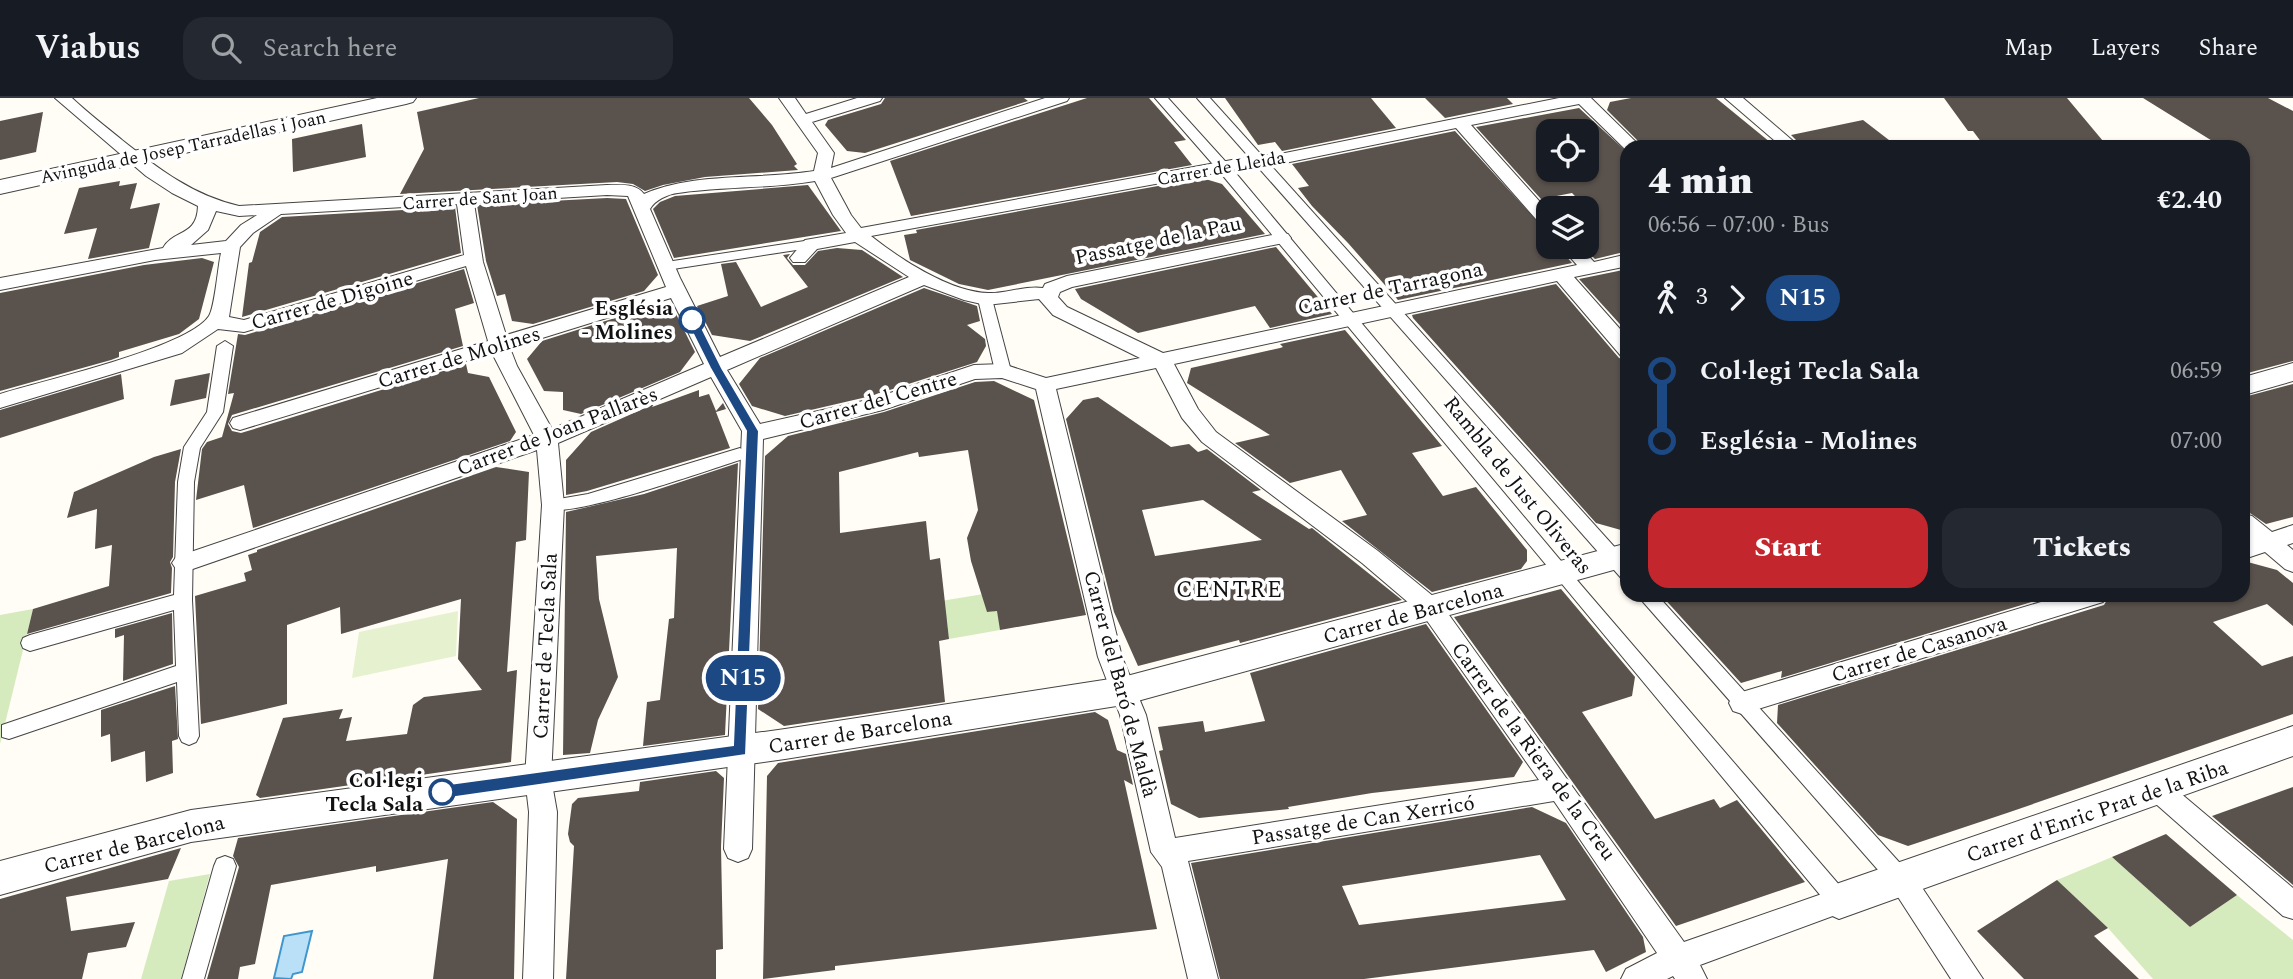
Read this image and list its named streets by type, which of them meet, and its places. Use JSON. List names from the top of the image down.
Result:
{
  "streets": {
    "street": [
      "Avinguda de Josep Tarradellas i Joan",
      "Carrer de Lleida",
      "Carrer de Sant Joan",
      "Passatge de la Pau",
      "Carrer de Tarragona",
      "Carrer de Digoine",
      "Carrer de Molines",
      "Carrer del Centre",
      "Carrer de Joan Pallarès",
      "Rambla de Just Oliveras",
      "Carrer de Barcelona",
      "Carrer de Tecla Sala",
      "Carrer de Casanova",
      "Carrer del Baró de Maldà",
      "Carrer de la Riera de la Creu",
      "Carrer d'Enric Prat de la Riba",
      "Passatge de Can Xerricó"
    ]
  },
  "crossings": [
    ["Avinguda de Josep Tarradellas i Joan", "Carrer de Sant Joan"],
    ["Carrer de Lleida", "Rambla de Just Oliveras"],
    ["Passatge de la Pau", "Rambla de Just Oliveras"],
    ["Carrer de Tarragona", "Rambla de Just Oliveras"],
    ["Carrer de Tarragona", "Carrer del Baró de Maldà"],
    ["Carrer de Tarragona", "Carrer de la Riera de la Creu"],
    ["Carrer de Joan Pallarès", "Carrer de Tecla Sala"],
    ["Rambla de Just Oliveras", "Carrer de Barcelona"],
    ["Rambla de Just Oliveras", "Carrer d'Enric Prat de la Riba"],
    ["Carrer de Barcelona", "Carrer de Tecla Sala"],
    ["Carrer de Barcelona", "Carrer del Baró de Maldà"],
    ["Carrer de Barcelona", "Carrer de la Riera de la Creu"],
    ["Carrer del Baró de Maldà", "Passatge de Can Xerricó"],
    ["Carrer de la Riera de la Creu", "Passatge de Can Xerricó"]
  ],
  "districts": ["CENTRE"],
  "places": ["Església - Molines", "Col·legi Tecla Sala"],
  "lines": ["bus line N15"],
  "page": {
    "header": "Viabus",
    "search": "Search here",
    "nav": ["Map", "Layers", "Share"],
    "on_map": "N15",
    "heading": ["4 min", "06:56 – 07:00 · Bus", "€2.40"],
    "legs": ["3", "N15"],
    "list": [
      {
        "name": "Col·legi Tecla Sala",
        "value": "06:59"
      },
      {
        "name": "Església - Molines",
        "value": "07:00"
      }
    ],
    "buttons": ["Start", "Tickets"]
  }
}
